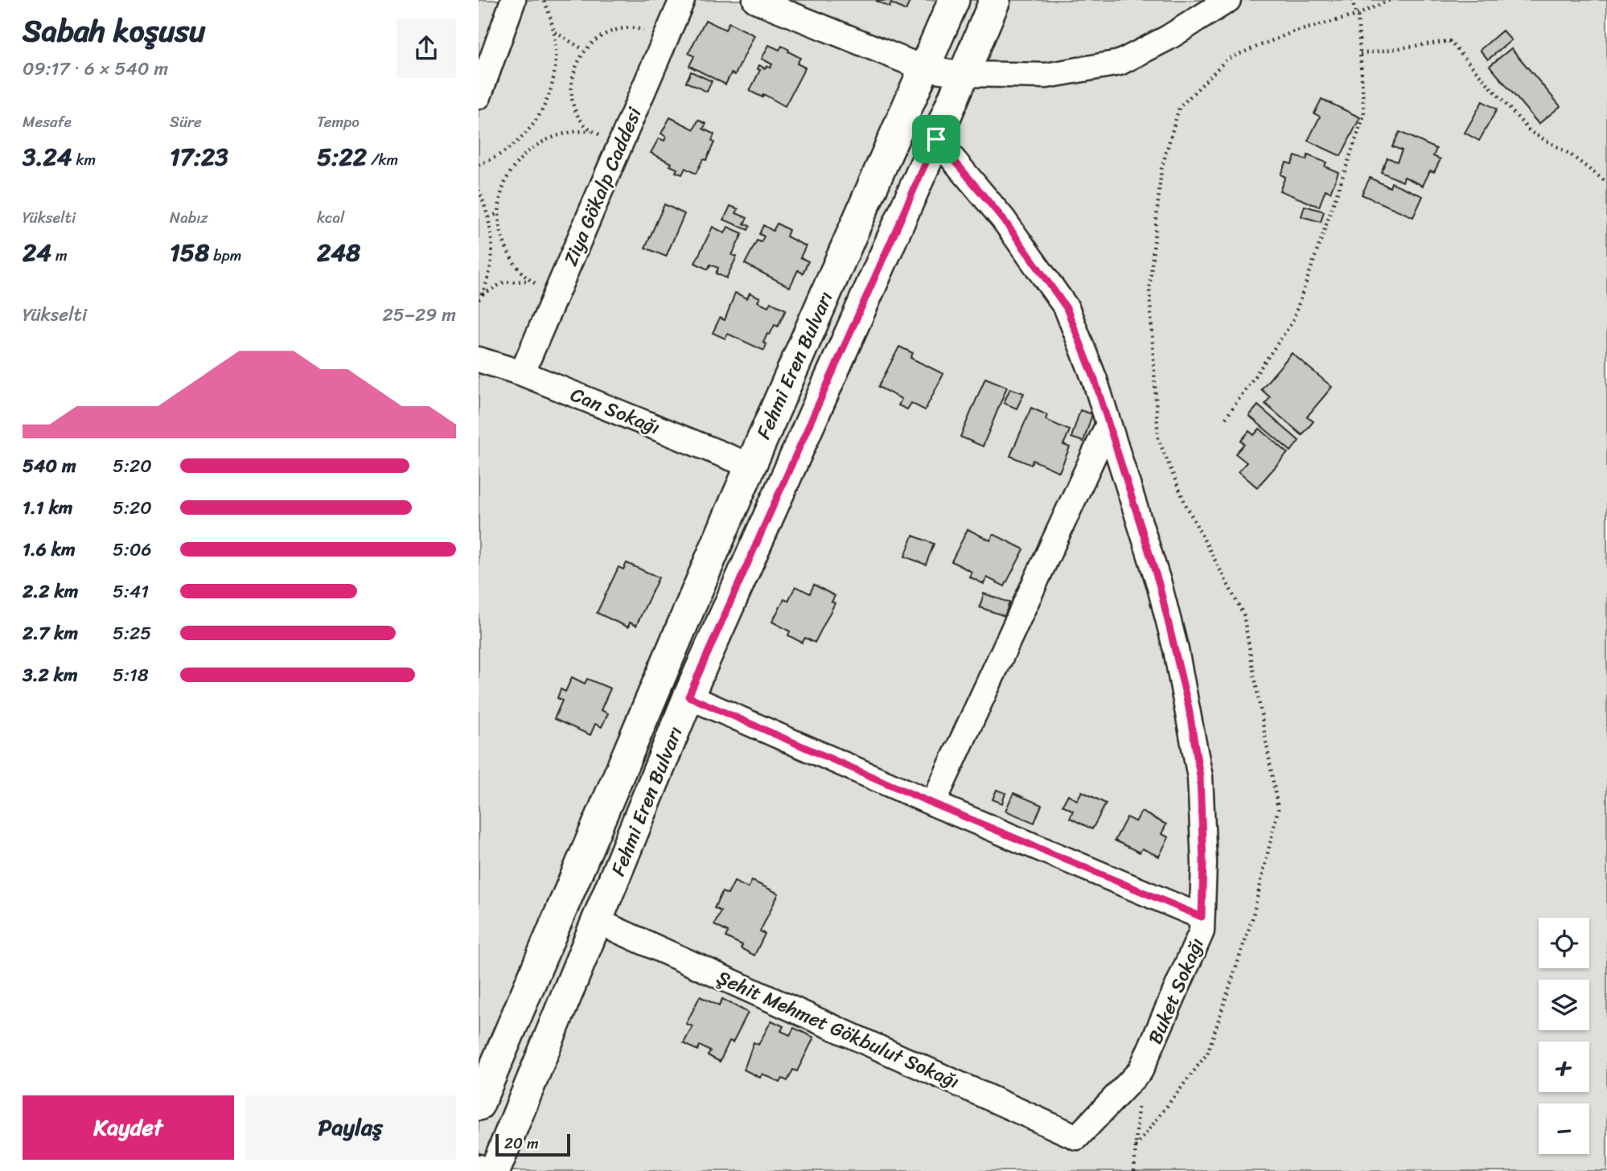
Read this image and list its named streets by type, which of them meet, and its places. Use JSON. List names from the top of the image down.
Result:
{
  "streets": {
    "street": [
      "Ziya Gökalp Caddesi",
      "Fehmi Eren Bulvarı",
      "Can Sokağı",
      "Buket Sokağı",
      "Şehit Mehmet Gökbulut Sokağı"
    ]
  },
  "crossings": [
    ["Ziya Gökalp Caddesi", "Can Sokağı"],
    ["Fehmi Eren Bulvarı", "Can Sokağı"],
    ["Fehmi Eren Bulvarı", "Buket Sokağı"],
    ["Fehmi Eren Bulvarı", "Şehit Mehmet Gökbulut Sokağı"],
    ["Buket Sokağı", "Şehit Mehmet Gökbulut Sokağı"]
  ],
  "scale_bar": "20 m",
  "page": {
    "heading": ["Sabah koşusu", "09:17 · 6 × 540 m"],
    "stats": [
      ["Mesafe", "3.24 km"],
      ["Süre", "17:23"],
      ["Tempo", "5:22 /km"],
      ["Yükselti", "24 m"],
      ["Nabız", "158 bpm"],
      ["kcal", "248"]
    ],
    "chart": ["Yükselti", "25–29 m"],
    "list": [
      {
        "name": "540 m",
        "note": "5:20"
      },
      {
        "name": "1.1 km",
        "note": "5:20"
      },
      {
        "name": "1.6 km",
        "note": "5:06"
      },
      {
        "name": "2.2 km",
        "note": "5:41"
      },
      {
        "name": "2.7 km",
        "note": "5:25"
      },
      {
        "name": "3.2 km",
        "note": "5:18"
      }
    ],
    "map_buttons": ["+", "−"],
    "buttons": ["Kaydet", "Paylaş"],
    "scale": "20 m"
  }
}
